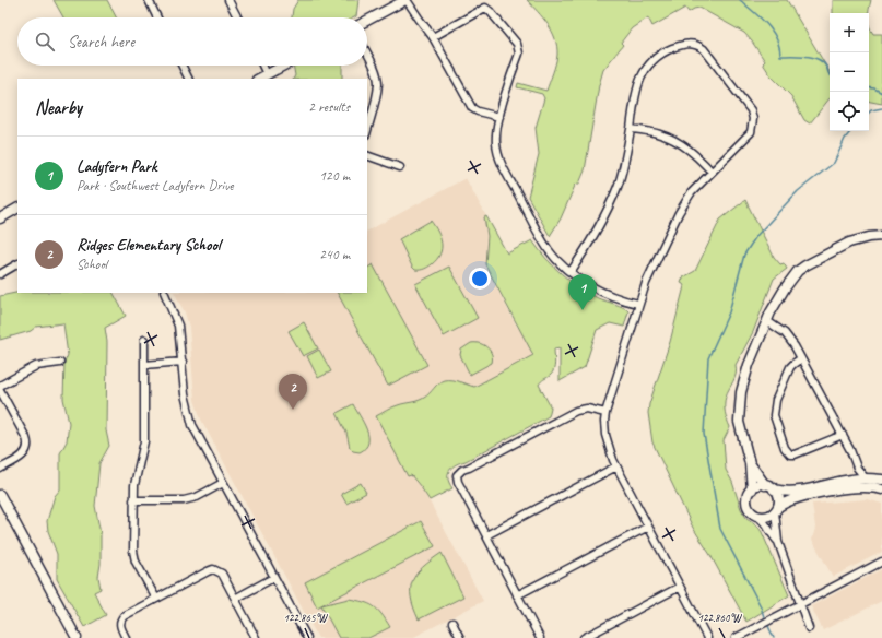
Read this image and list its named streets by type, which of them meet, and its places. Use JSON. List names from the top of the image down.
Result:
{
  "page": {
    "map_buttons": ["+", "−"],
    "search": "Search here",
    "heading": ["Nearby", "2 results"],
    "list": [
      {
        "mark": "1",
        "name": "Ladyfern Park",
        "note": "Park · Southwest Ladyfern Drive",
        "value": "120 m"
      },
      {
        "mark": "2",
        "name": "Ridges Elementary School",
        "note": "School",
        "value": "240 m"
      }
    ],
    "pins": ["1", "2"]
  },
  "coordinates": ["122.865°W", "122.860°W"]
}
